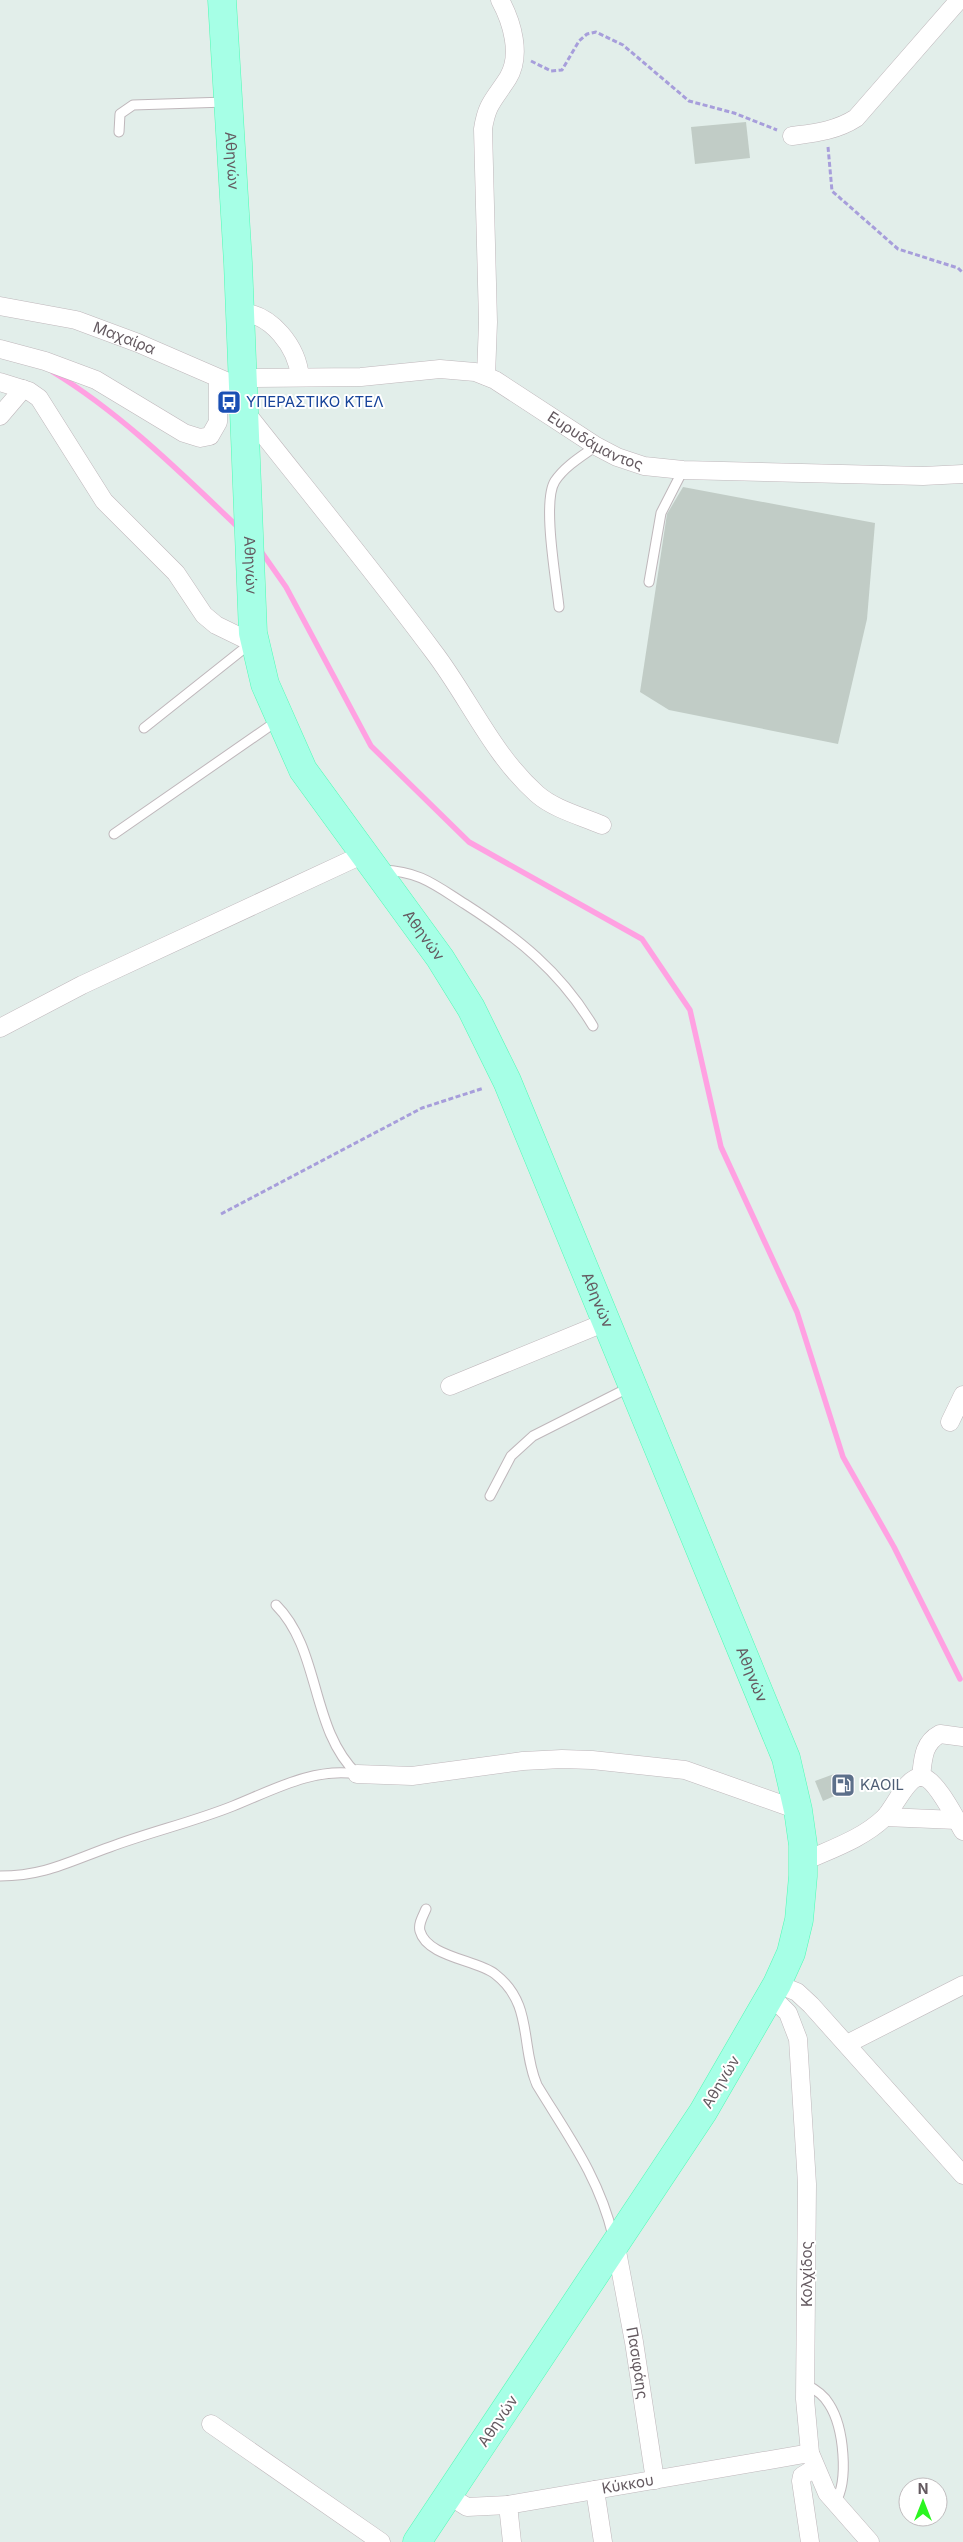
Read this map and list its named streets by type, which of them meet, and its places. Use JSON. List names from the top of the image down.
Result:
{
  "streets": {
    "main road": ["Αθηνών"],
    "street": [
      "Μαχαίρα",
      "Ευρυδάμαντος",
      "Κολχίδος",
      "Πασιφάης",
      "Κύκκου"
    ]
  },
  "crossings": [
    ["Αθηνών", "Μαχαίρα"],
    ["Αθηνών", "Ευρυδάμαντος"],
    ["Αθηνών", "Κολχίδος"],
    ["Αθηνών", "Πασιφάης"],
    ["Αθηνών", "Κύκκου"],
    ["Μαχαίρα", "Ευρυδάμαντος"],
    ["Κολχίδος", "Κύκκου"],
    ["Πασιφάης", "Κύκκου"]
  ],
  "places": {
    "bus stop": ["ΥΠΕΡΑΣΤΙΚΟ ΚΤΕΛ"],
    "fuel station": ["KAOIL"]
  },
  "north": "top"
}
